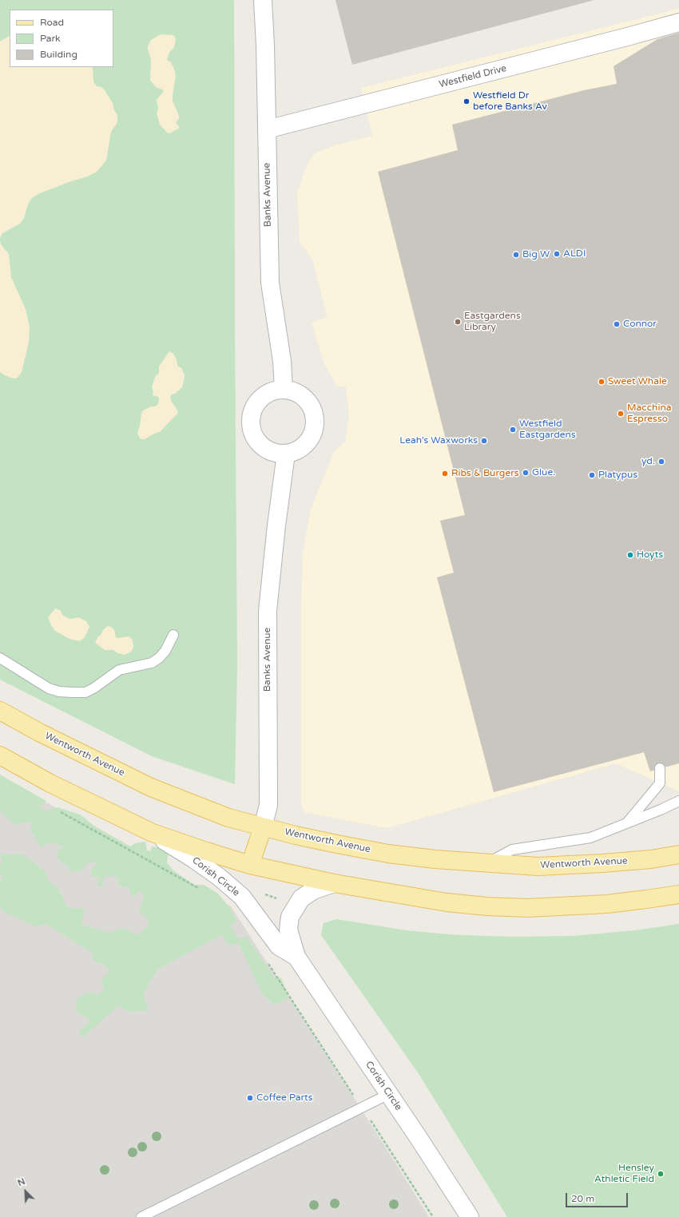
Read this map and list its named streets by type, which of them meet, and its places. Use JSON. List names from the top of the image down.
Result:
{
  "streets": {
    "main road": ["Banks Avenue", "Wentworth Avenue"],
    "street": ["Westfield Drive", "Corish Circle"]
  },
  "crossings": [
    ["Westfield Drive", "Banks Avenue"],
    ["Banks Avenue", "Wentworth Avenue"]
  ],
  "places": [
    "Westfield Dr before Banks Av",
    "ALDI",
    "Big W",
    "Eastgardens Library",
    "Connor",
    "Sweet Whale",
    "Macchina Espresso",
    "Westfield Eastgardens",
    "Leah’s Waxworks",
    "yd.",
    "Glue.",
    "Ribs & Burgers",
    "Platypus",
    "Hoyts",
    "Coffee Parts",
    "Hensley Athletic Field"
  ],
  "legend": ["Road", "Park", "Building"],
  "scale_bar": "20 m",
  "north": "top left"
}
